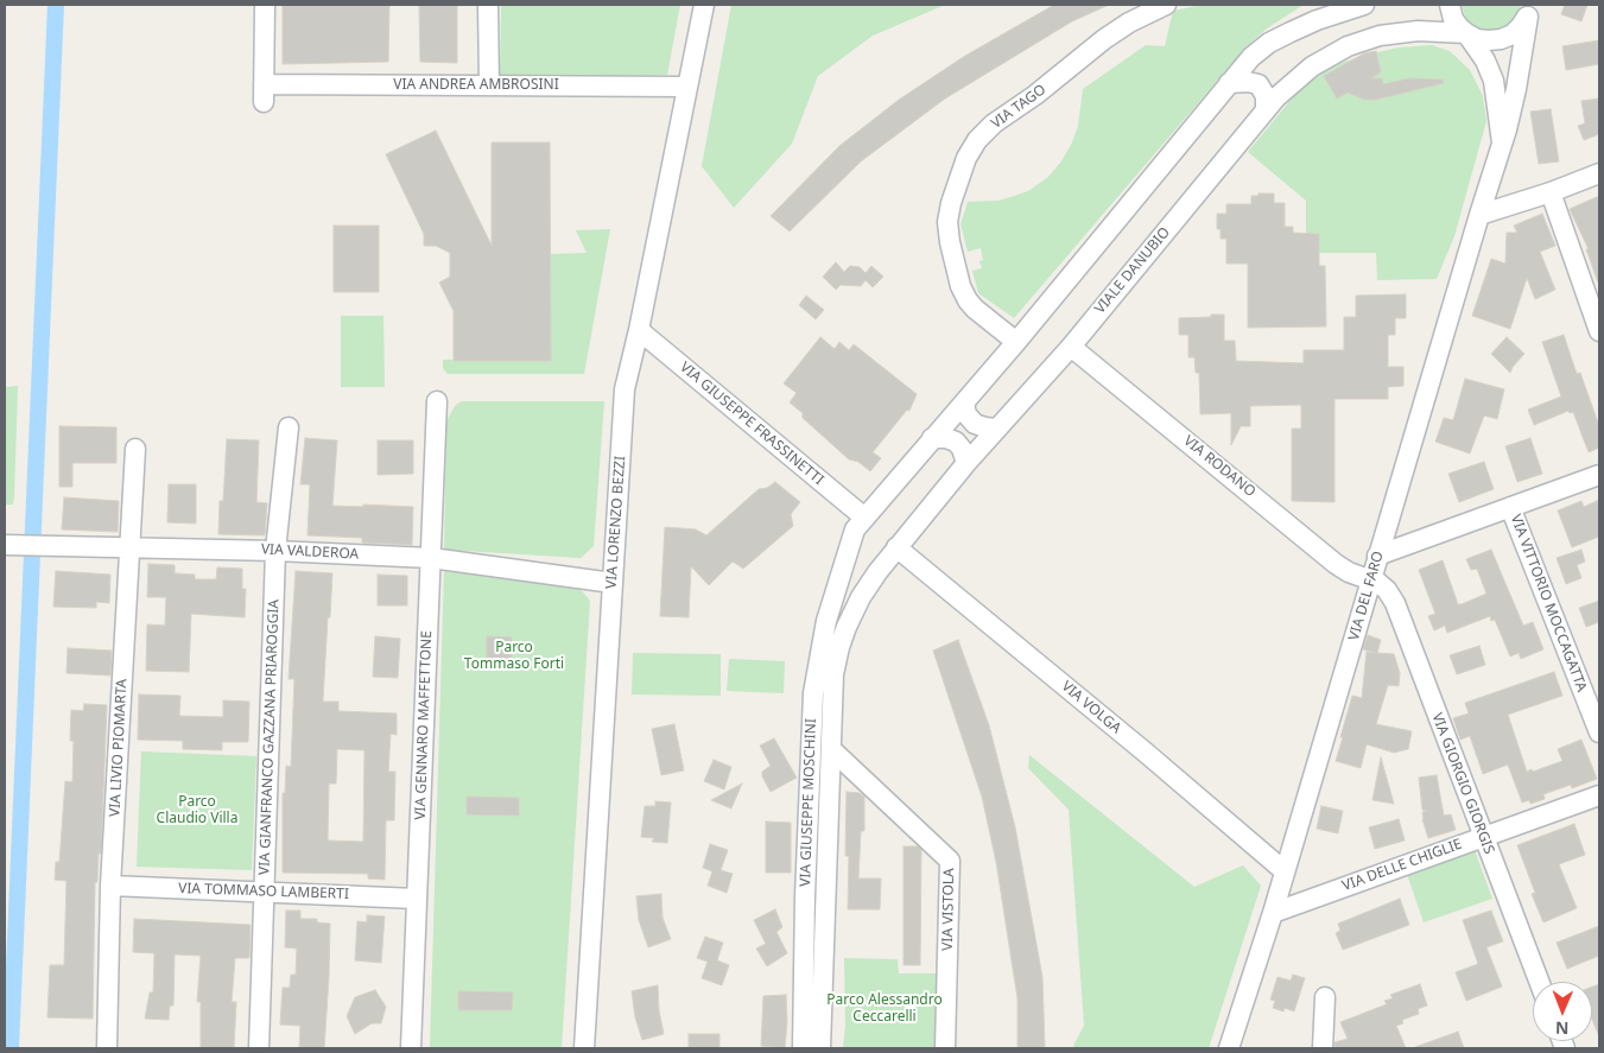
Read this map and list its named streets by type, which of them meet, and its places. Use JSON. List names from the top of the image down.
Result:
{
  "streets": {
    "street": [
      "VIA ANDREA AMBROSINI",
      "VIA TAGO",
      "VIALE DANUBIO",
      "VIA GIUSEPPE FRASSINETTI",
      "VIA RODANO",
      "VIA LORENZO BEZZI",
      "VIA VALDEROA",
      "VIA DEL FARO",
      "VIA VITTORIO MOCCAGATTA",
      "VIA VOLGA",
      "VIA GENNARO MAFFETTONE",
      "VIA GIANFRANCO GAZZANA PRIAROGGIA",
      "VIA LIVIO PIOMARTA",
      "VIA GIORGIO GIORGIS",
      "VIA GIUSEPPE MOSCHINI",
      "VIA DELLE CHIGLIE",
      "VIA TOMMASO LAMBERTI",
      "VIA VISTOLA"
    ]
  },
  "crossings": [
    ["VIA ANDREA AMBROSINI", "VIA LORENZO BEZZI"],
    ["VIALE DANUBIO", "VIA RODANO"],
    ["VIALE DANUBIO", "VIA DEL FARO"],
    ["VIALE DANUBIO", "VIA VOLGA"],
    ["VIALE DANUBIO", "VIA GIUSEPPE MOSCHINI"],
    ["VIA GIUSEPPE FRASSINETTI", "VIA LORENZO BEZZI"],
    ["VIA RODANO", "VIA DEL FARO"],
    ["VIA RODANO", "VIA GIORGIO GIORGIS"],
    ["VIA LORENZO BEZZI", "VIA VALDEROA"],
    ["VIA VALDEROA", "VIA GENNARO MAFFETTONE"],
    ["VIA VALDEROA", "VIA GIANFRANCO GAZZANA PRIAROGGIA"],
    ["VIA VALDEROA", "VIA LIVIO PIOMARTA"],
    ["VIA DEL FARO", "VIA VOLGA"],
    ["VIA DEL FARO", "VIA GIORGIO GIORGIS"],
    ["VIA DEL FARO", "VIA DELLE CHIGLIE"],
    ["VIA GENNARO MAFFETTONE", "VIA TOMMASO LAMBERTI"],
    ["VIA GIANFRANCO GAZZANA PRIAROGGIA", "VIA TOMMASO LAMBERTI"],
    ["VIA LIVIO PIOMARTA", "VIA TOMMASO LAMBERTI"],
    ["VIA GIORGIO GIORGIS", "VIA DELLE CHIGLIE"],
    ["VIA GIUSEPPE MOSCHINI", "VIA VISTOLA"]
  ],
  "parks": ["Parco Tommaso Forti", "Parco Claudio Villa", "Parco Alessandro Ceccarelli"],
  "north": "bottom"
}
